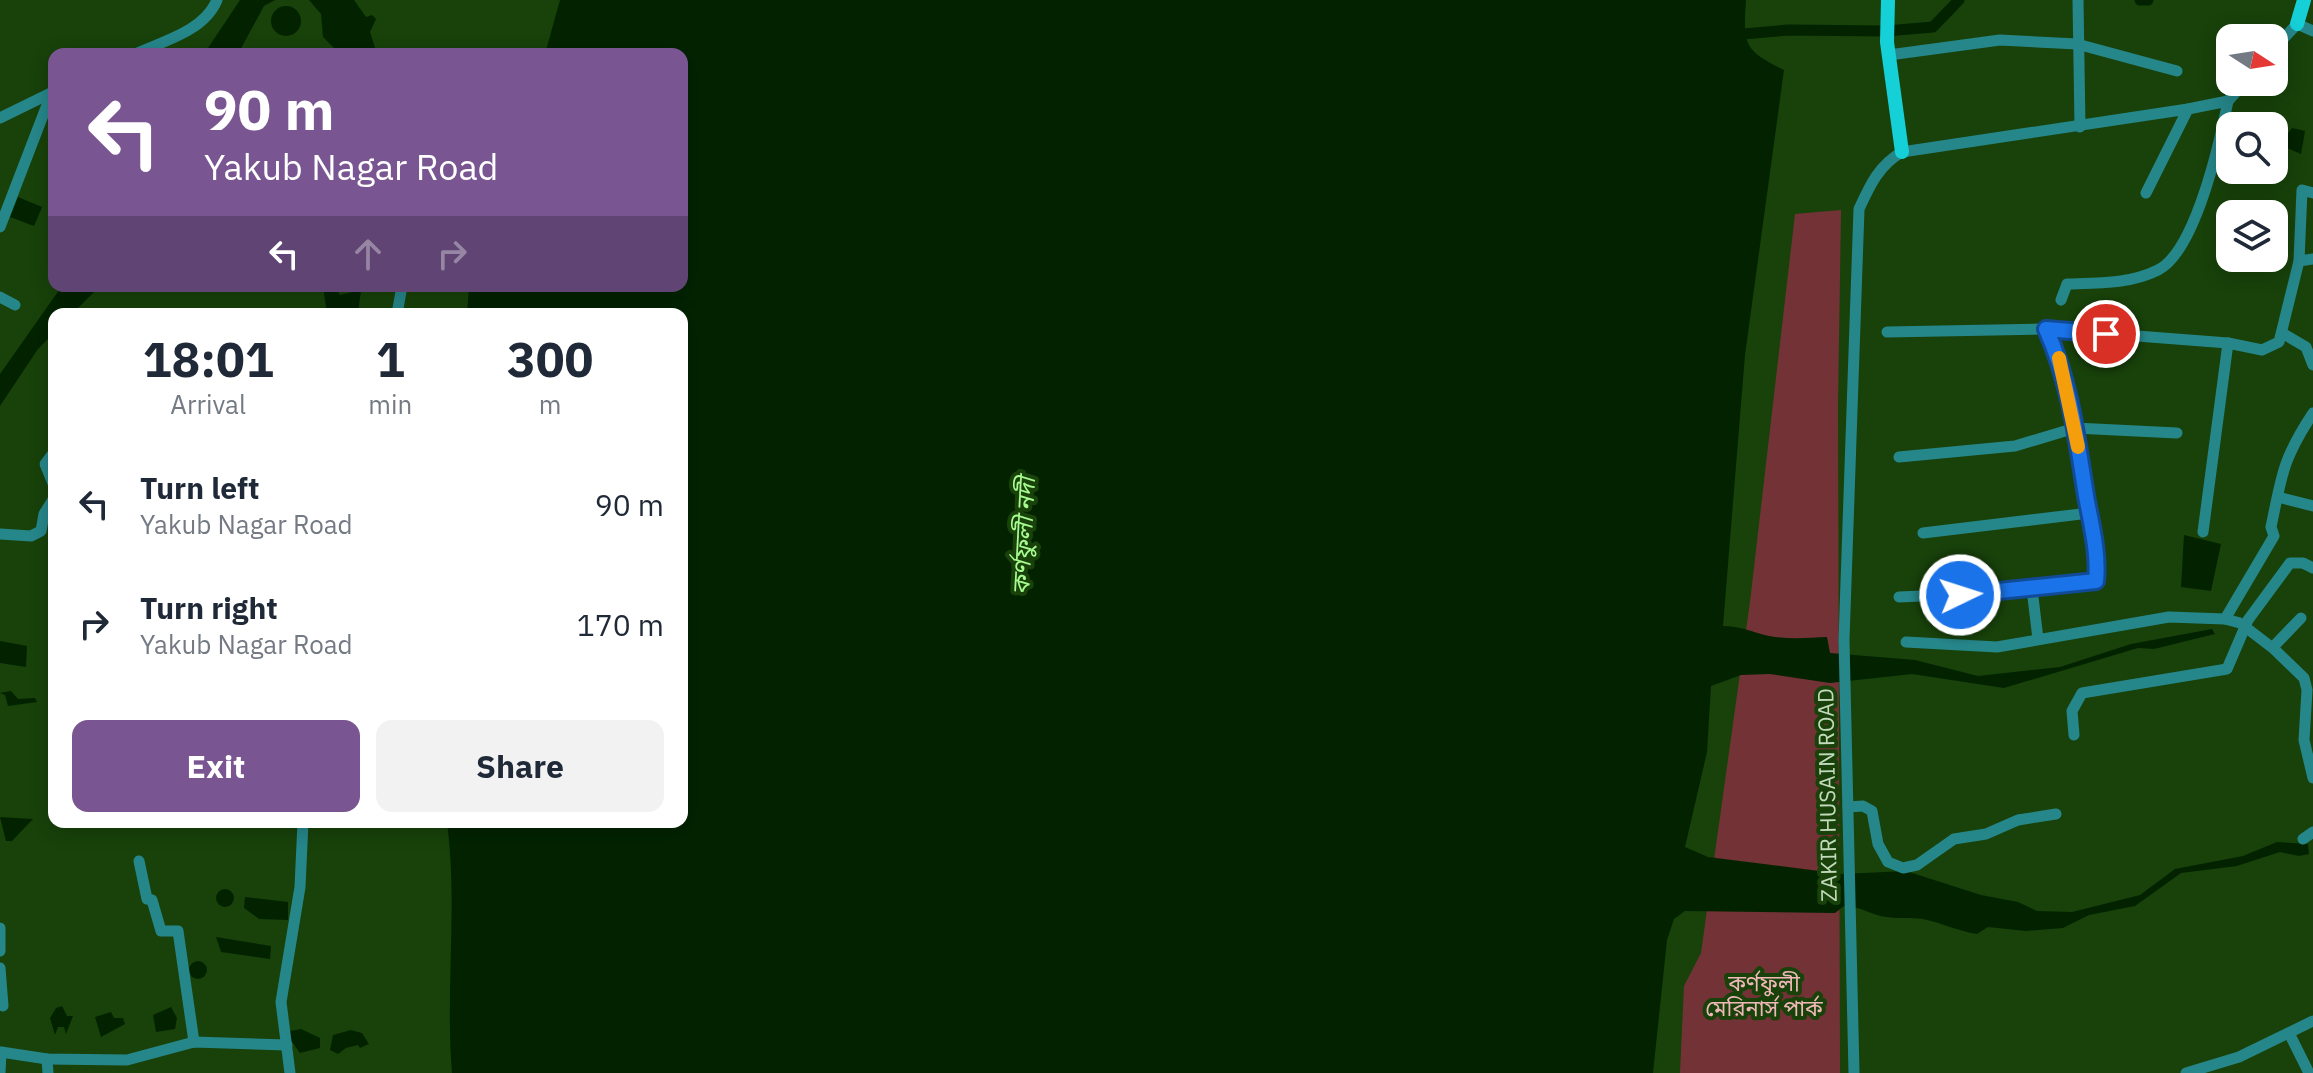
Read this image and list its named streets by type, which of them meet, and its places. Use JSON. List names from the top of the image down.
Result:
{
  "streets": {
    "street": ["ZAKIR HUSAIN ROAD"]
  },
  "water": ["কর্ণফুলী নদী"],
  "parks": ["কর্ণফুলী মেরিনার্স পার্ক"],
  "north": "right",
  "page": {
    "turn": ["90 m", "Yakub Nagar Road"],
    "eta": [
      "18:01",
      "Arrival",
      "1",
      "min",
      "300",
      "m"
    ],
    "list": [
      {
        "name": "Turn left",
        "note": "Yakub Nagar Road",
        "value": "90 m"
      },
      {
        "name": "Turn right",
        "note": "Yakub Nagar Road",
        "value": "170 m"
      }
    ],
    "buttons": ["Exit", "Share"]
  }
}
